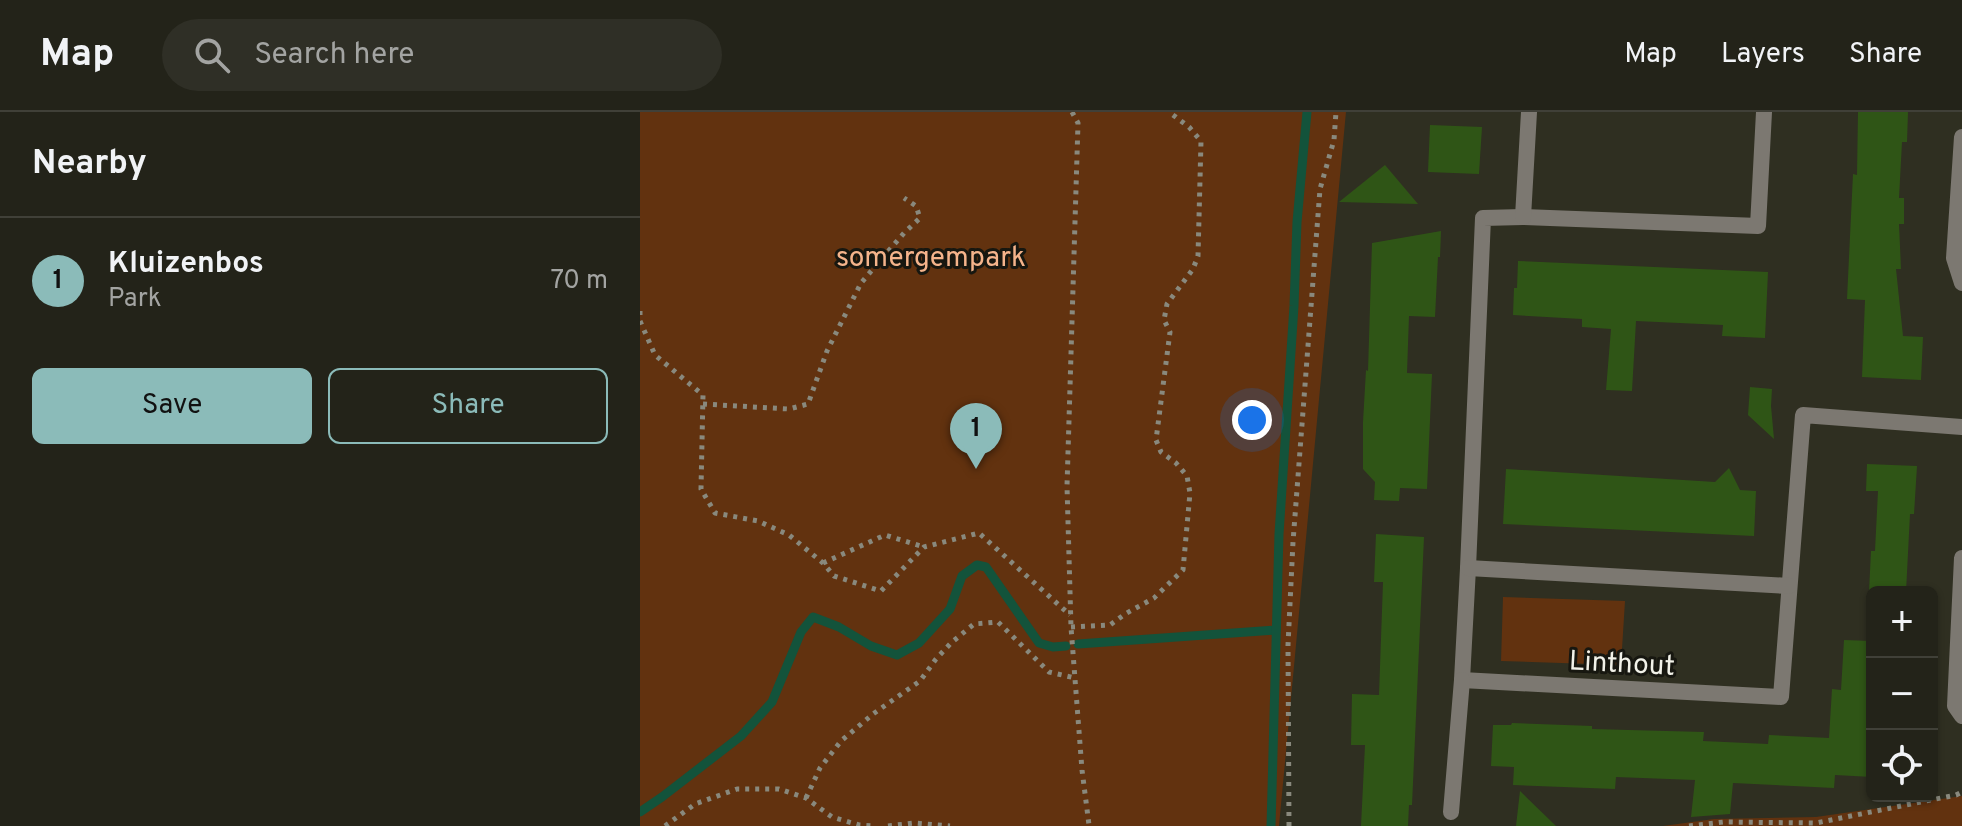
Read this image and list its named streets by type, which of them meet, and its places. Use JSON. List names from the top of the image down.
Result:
{
  "streets": {
    "street": ["Linthout"]
  },
  "parks": ["somergempark"],
  "page": {
    "header": "Map",
    "search": "Search here",
    "nav": ["Map", "Layers", "Share"],
    "heading": "Nearby",
    "list": [
      {
        "mark": "1",
        "name": "Kluizenbos",
        "note": "Park",
        "value": "70 m"
      }
    ],
    "buttons": ["Save", "Share"],
    "pins": "1",
    "map_buttons": ["+", "−"]
  }
}
